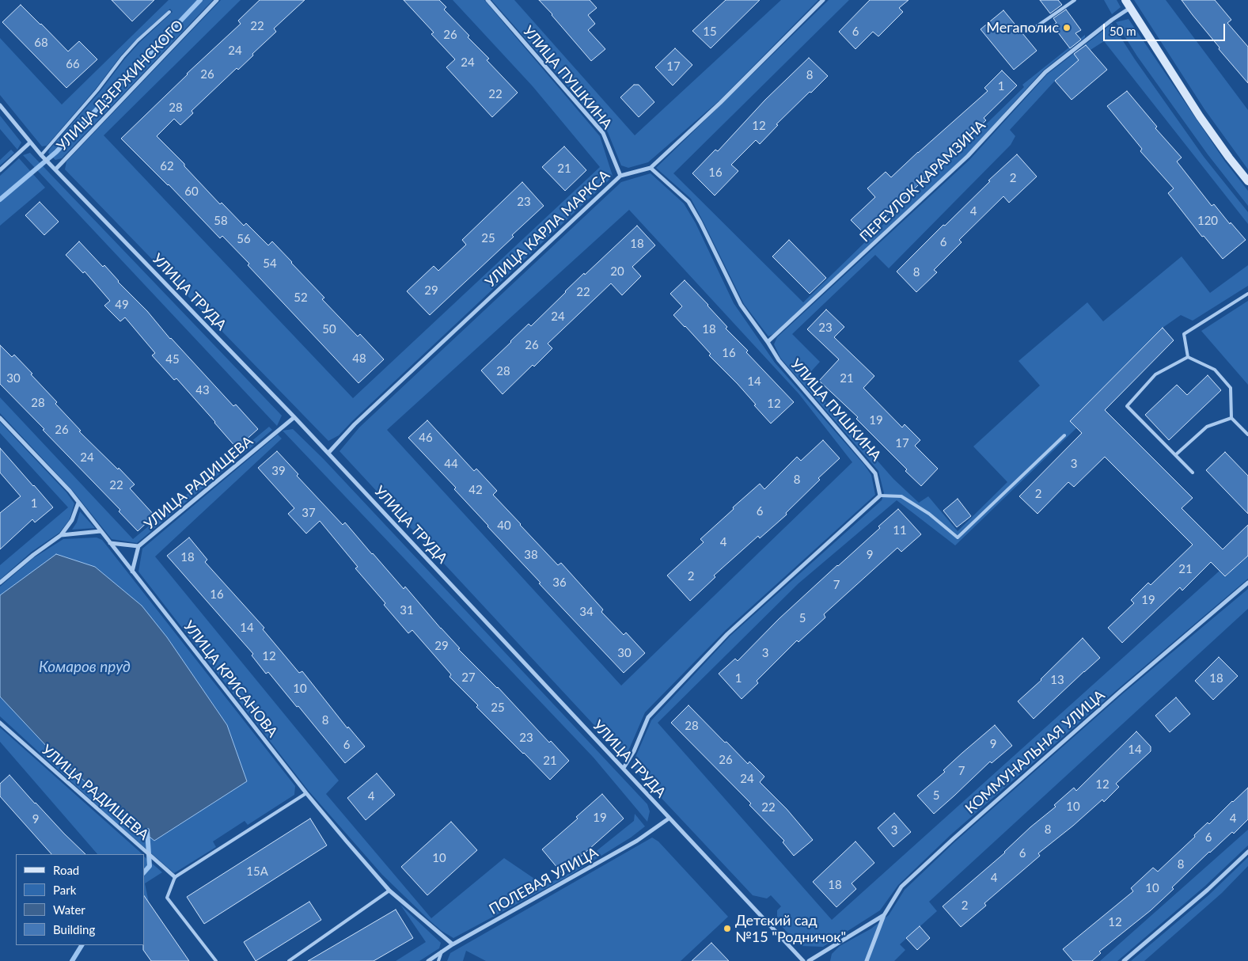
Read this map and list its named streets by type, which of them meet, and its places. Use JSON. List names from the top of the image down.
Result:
{
  "streets": {
    "street": [
      "УЛИЦА ПУШКИНА",
      "УЛИЦА ДЗЕРЖИНСКОГО",
      "ПЕРЕУЛОК КАРАМЗИНА",
      "УЛИЦА КАРЛА МАРКСА",
      "УЛИЦА ТРУДА",
      "УЛИЦА РАДИЩЕВА",
      "УЛИЦА КРИСАНОВА",
      "КОММУНАЛЬНАЯ УЛИЦА",
      "ПОЛЕВАЯ УЛИЦА"
    ]
  },
  "crossings": [
    ["УЛИЦА ПУШКИНА", "ПЕРЕУЛОК КАРАМЗИНА"],
    ["УЛИЦА ПУШКИНА", "УЛИЦА КАРЛА МАРКСА"],
    ["УЛИЦА ДЗЕРЖИНСКОГО", "УЛИЦА ТРУДА"],
    ["УЛИЦА КАРЛА МАРКСА", "УЛИЦА ТРУДА"],
    ["УЛИЦА ТРУДА", "УЛИЦА РАДИЩЕВА"],
    ["УЛИЦА ТРУДА", "ПОЛЕВАЯ УЛИЦА"],
    ["УЛИЦА РАДИЩЕВА", "УЛИЦА КРИСАНОВА"],
    ["УЛИЦА КРИСАНОВА", "ПОЛЕВАЯ УЛИЦА"]
  ],
  "water": ["Комаров пруд"],
  "places": ["Мегаполис", "Детский сад №15 \"Родничок\""],
  "house_numbers": [
    "22",
    "15",
    "6",
    "26",
    "68",
    "24",
    "24",
    "66",
    "17",
    "26",
    "8",
    "1",
    "22",
    "28",
    "12",
    "62",
    "21",
    "16",
    "2",
    "60",
    "23",
    "4",
    "58",
    "120",
    "25",
    "56",
    "6",
    "18",
    "54",
    "20",
    "8",
    "29",
    "22",
    "52",
    "49",
    "24",
    "23",
    "50",
    "18",
    "26",
    "16",
    "48",
    "45",
    "28",
    "30",
    "21",
    "14",
    "43",
    "28",
    "12",
    "19",
    "26",
    "46",
    "17",
    "24",
    "44",
    "3",
    "39",
    "8",
    "22",
    "42",
    "2",
    "1",
    "6",
    "37",
    "40",
    "11",
    "4",
    "38",
    "9",
    "18",
    "21",
    "2",
    "36",
    "7",
    "16",
    "19",
    "31",
    "34",
    "5",
    "14",
    "29",
    "30",
    "3",
    "12",
    "27",
    "1",
    "18",
    "13",
    "10",
    "25",
    "8",
    "28",
    "23",
    "9",
    "6",
    "14",
    "26",
    "21",
    "7",
    "24",
    "12",
    "5",
    "4",
    "10",
    "22",
    "19",
    "4",
    "9",
    "8",
    "3",
    "6",
    "6",
    "10",
    "8",
    "15А",
    "4",
    "18",
    "10",
    "2",
    "12"
  ],
  "legend": [
    "Road",
    "Park",
    "Water",
    "Building"
  ],
  "scale_bar": "50 m"
}
